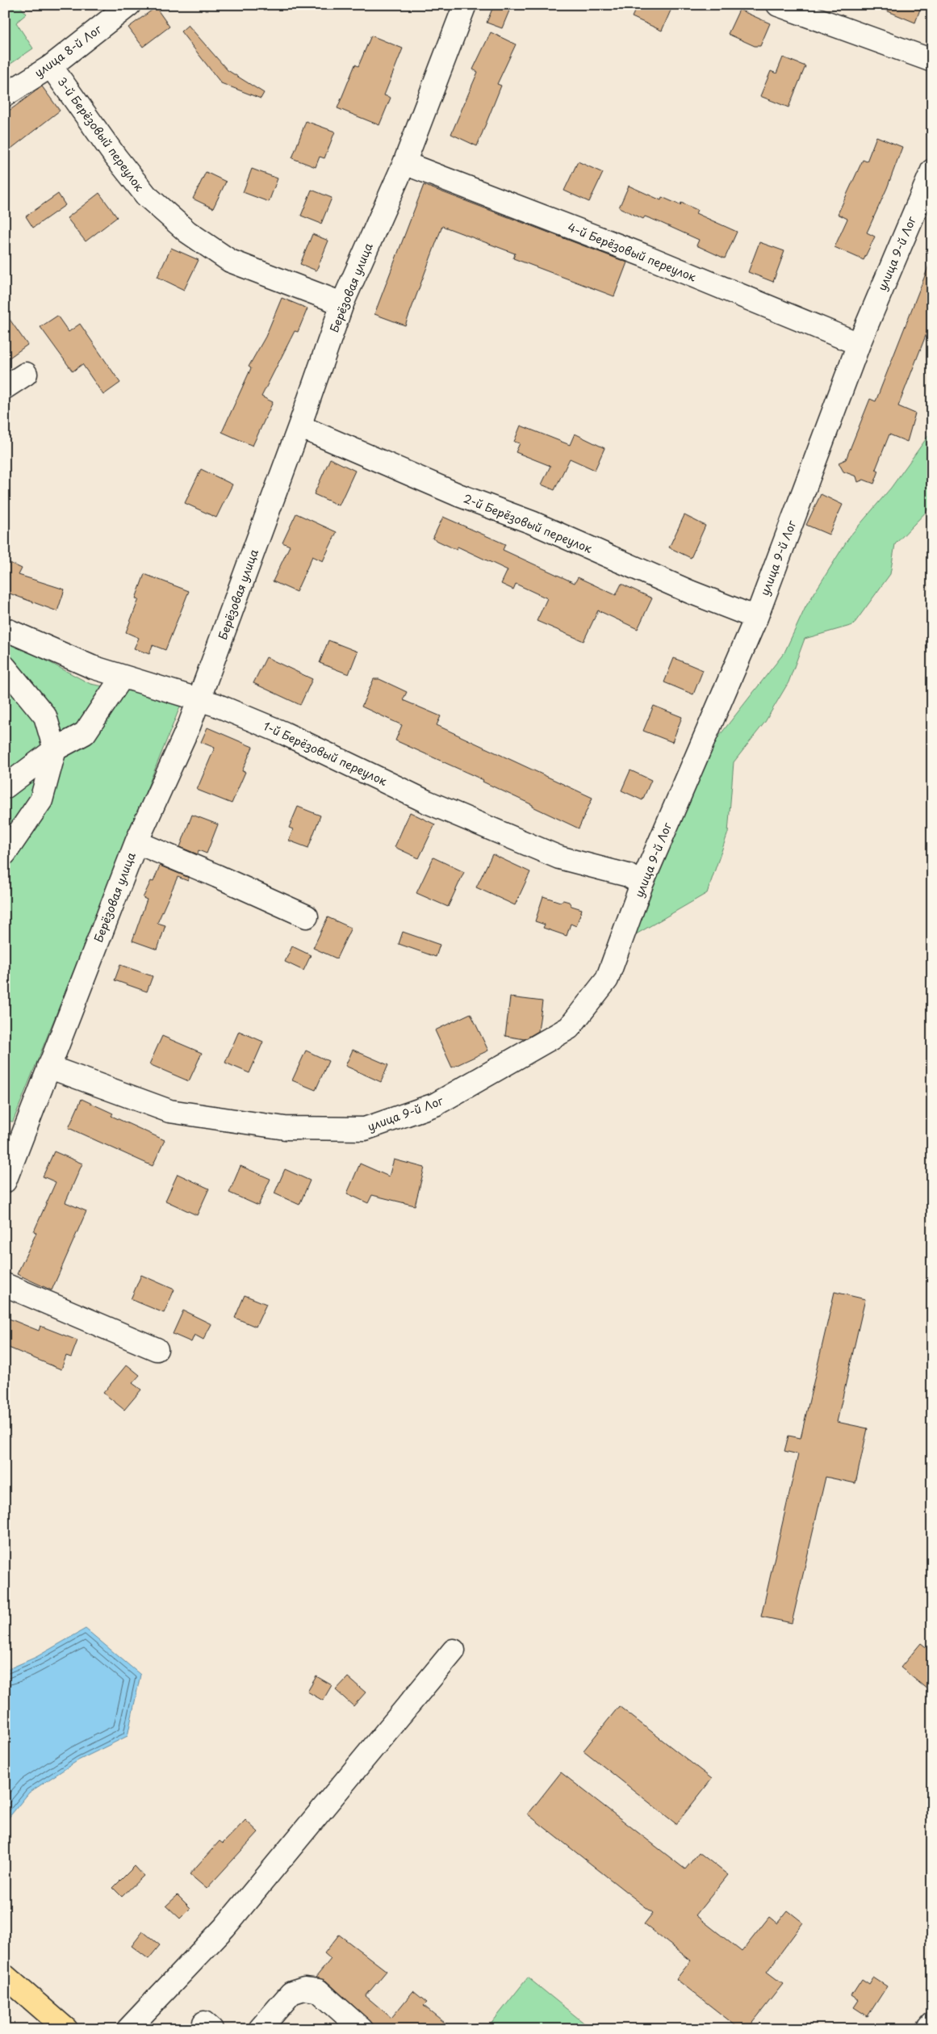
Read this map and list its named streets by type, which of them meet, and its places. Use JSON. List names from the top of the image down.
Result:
{
  "streets": {
    "street": [
      "улица 8-й Лог",
      "3-й Берёзовый переулок",
      "4-й Берёзовый переулок",
      "улица 9-й Лог",
      "Берёзовая улица",
      "2-й Берёзовый переулок",
      "1-й Берёзовый переулок"
    ]
  },
  "crossings": [
    ["улица 8-й Лог", "3-й Берёзовый переулок"],
    ["3-й Берёзовый переулок", "Берёзовая улица"],
    ["4-й Берёзовый переулок", "улица 9-й Лог"],
    ["4-й Берёзовый переулок", "Берёзовая улица"],
    ["улица 9-й Лог", "Берёзовая улица"],
    ["улица 9-й Лог", "2-й Берёзовый переулок"],
    ["улица 9-й Лог", "1-й Берёзовый переулок"],
    ["Берёзовая улица", "2-й Берёзовый переулок"],
    ["Берёзовая улица", "1-й Берёзовый переулок"]
  ]
}
